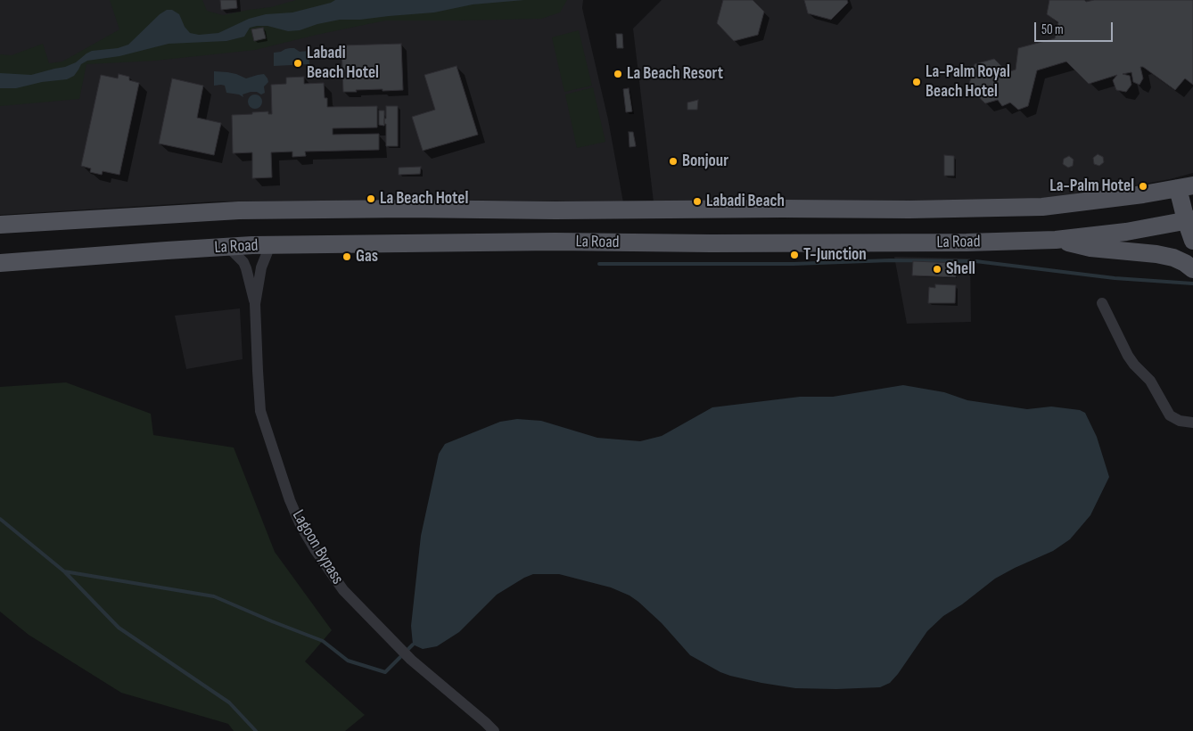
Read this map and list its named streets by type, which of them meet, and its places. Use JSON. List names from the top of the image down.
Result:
{
  "streets": {
    "main road": ["La Road"],
    "street": ["Lagoon Bypass"]
  },
  "crossings": [
    ["La Road", "Lagoon Bypass"]
  ],
  "places": [
    "Labadi Beach Hotel",
    "La Beach Resort",
    "La-Palm Royal Beach Hotel",
    "Bonjour",
    "La-Palm Hotel",
    "La Beach Hotel",
    "Labadi Beach",
    "T-Junction",
    "Gas",
    "Shell"
  ],
  "scale_bar": "50 m"
}
